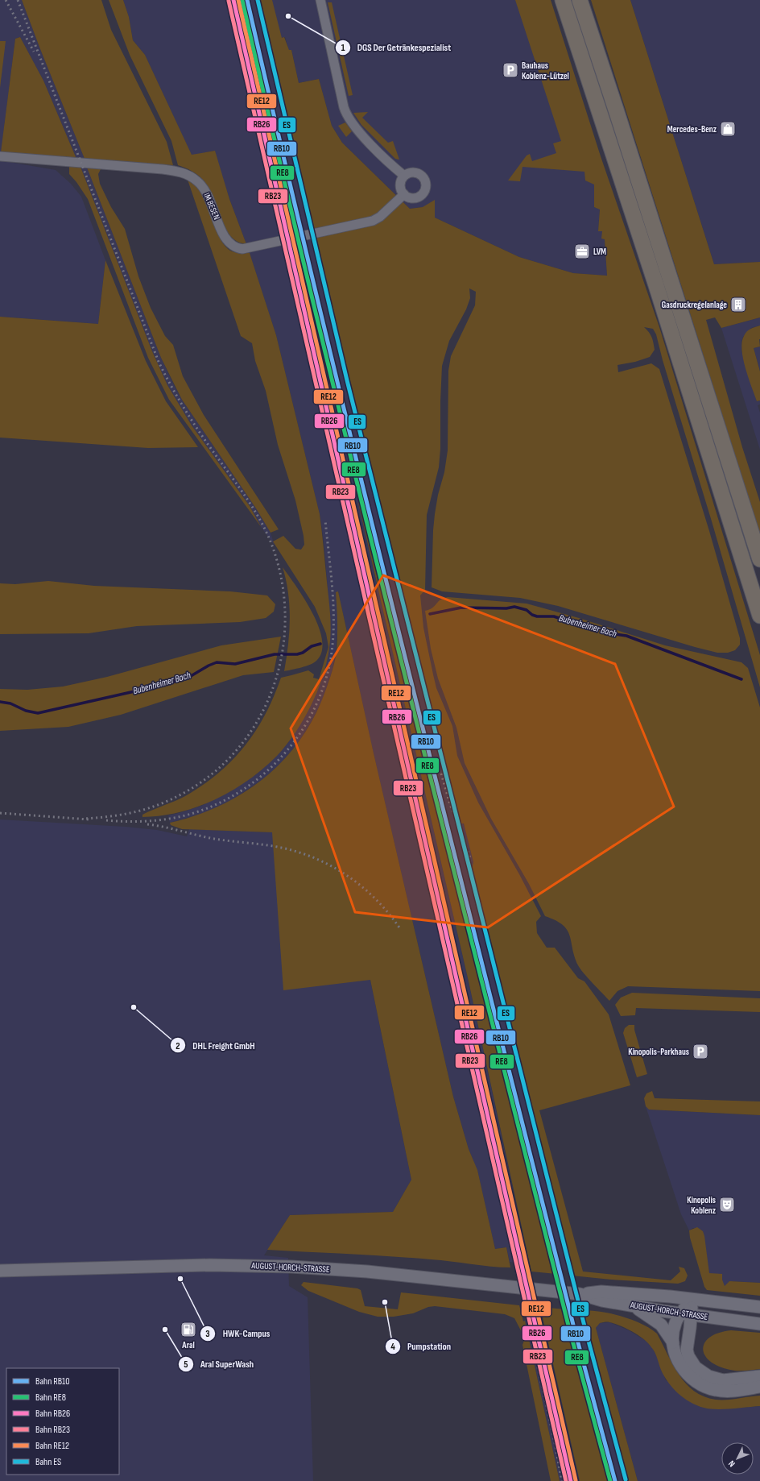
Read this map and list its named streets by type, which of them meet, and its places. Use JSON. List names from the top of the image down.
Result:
{
  "streets": {
    "main road": ["AUGUST-HORCH-STRASSE"],
    "street": ["IM BESEN"]
  },
  "water": ["Bubenheimer Bach"],
  "places": {
    "other": [
      "DGS Der Getränkespezialist",
      "DHL Freight GmbH",
      "HWK-Campus",
      "Pumpstation",
      "Aral SuperWash"
    ],
    "parking": ["Bauhaus Koblenz-Lützel", "Kinopolis-Parkhaus"],
    "shop": ["Mercedes-Benz"],
    "office": ["LVM"],
    "building": ["Gasdruckregelanlage"],
    "theatre": ["Kinopolis Koblenz"],
    "fuel station": ["Aral"]
  },
  "lines": [
    "rail line RB10",
    "rail line RB26",
    "rail line RE12",
    "rail line ES",
    "rail line RE8",
    "rail line RB23"
  ],
  "legend": [
    "Bahn RB10",
    "Bahn RE8",
    "Bahn RB26",
    "Bahn RB23",
    "Bahn RE12",
    "Bahn ES"
  ],
  "north": "bottom left"
}
